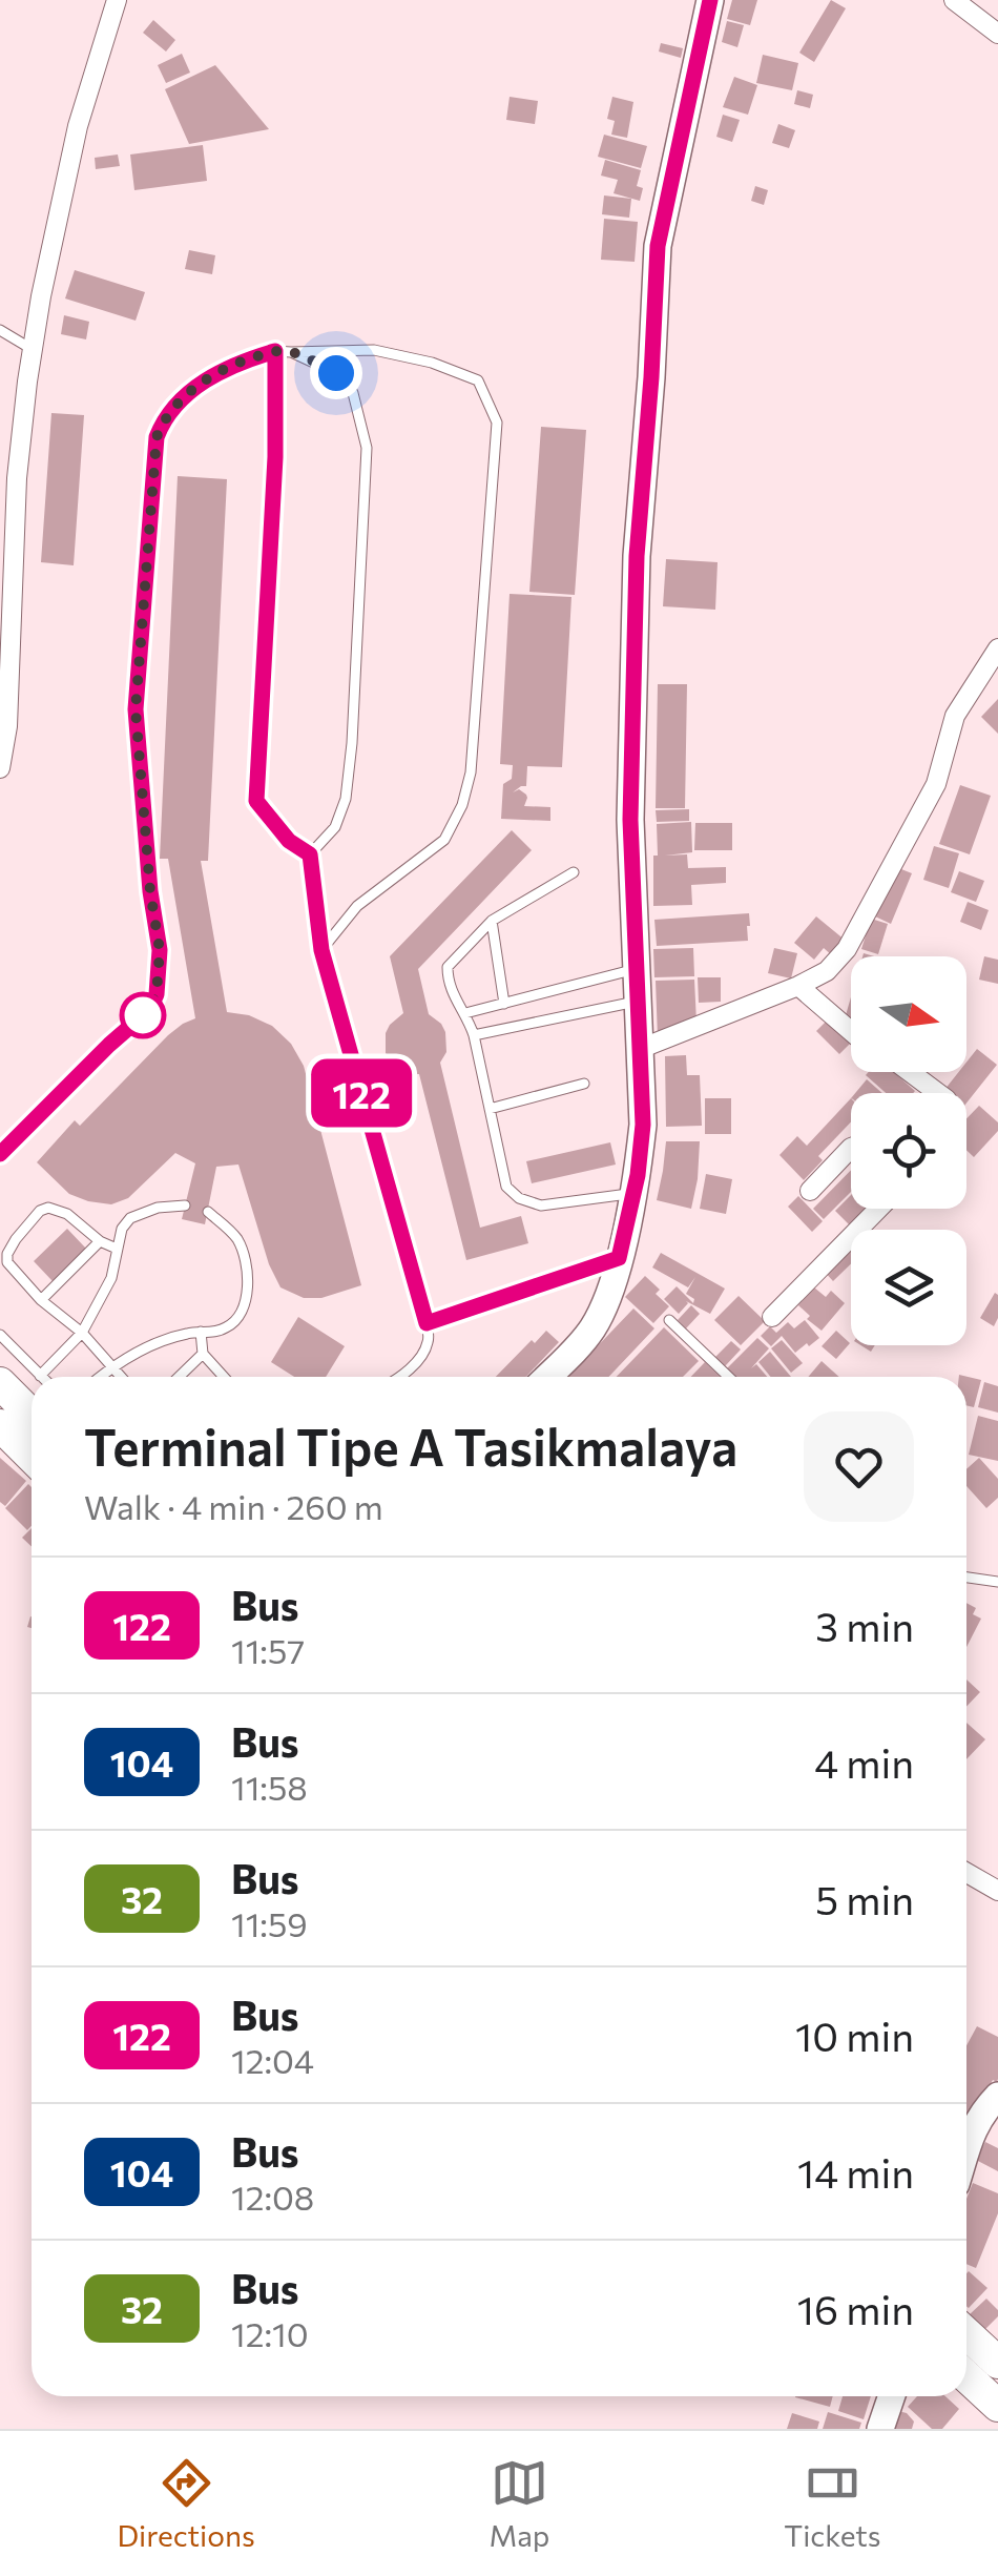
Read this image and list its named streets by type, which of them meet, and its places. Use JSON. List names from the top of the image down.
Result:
{
  "lines": ["bus line 122"],
  "north": "right",
  "page": {
    "on_map": "122",
    "heading": ["Terminal Tipe A Tasikmalaya", "Walk · 4 min · 260 m"],
    "list": [
      {
        "mark": "122",
        "name": "Bus",
        "note": "11:57",
        "value": "3 min"
      },
      {
        "mark": "104",
        "name": "Bus",
        "note": "11:58",
        "value": "4 min"
      },
      {
        "mark": "32",
        "name": "Bus",
        "note": "11:59",
        "value": "5 min"
      },
      {
        "mark": "122",
        "name": "Bus",
        "note": "12:04",
        "value": "10 min"
      },
      {
        "mark": "104",
        "name": "Bus",
        "note": "12:08",
        "value": "14 min"
      },
      {
        "mark": "32",
        "name": "Bus",
        "note": "12:10",
        "value": "16 min"
      }
    ],
    "tabs": ["Directions", "Map", "Tickets"]
  }
}
